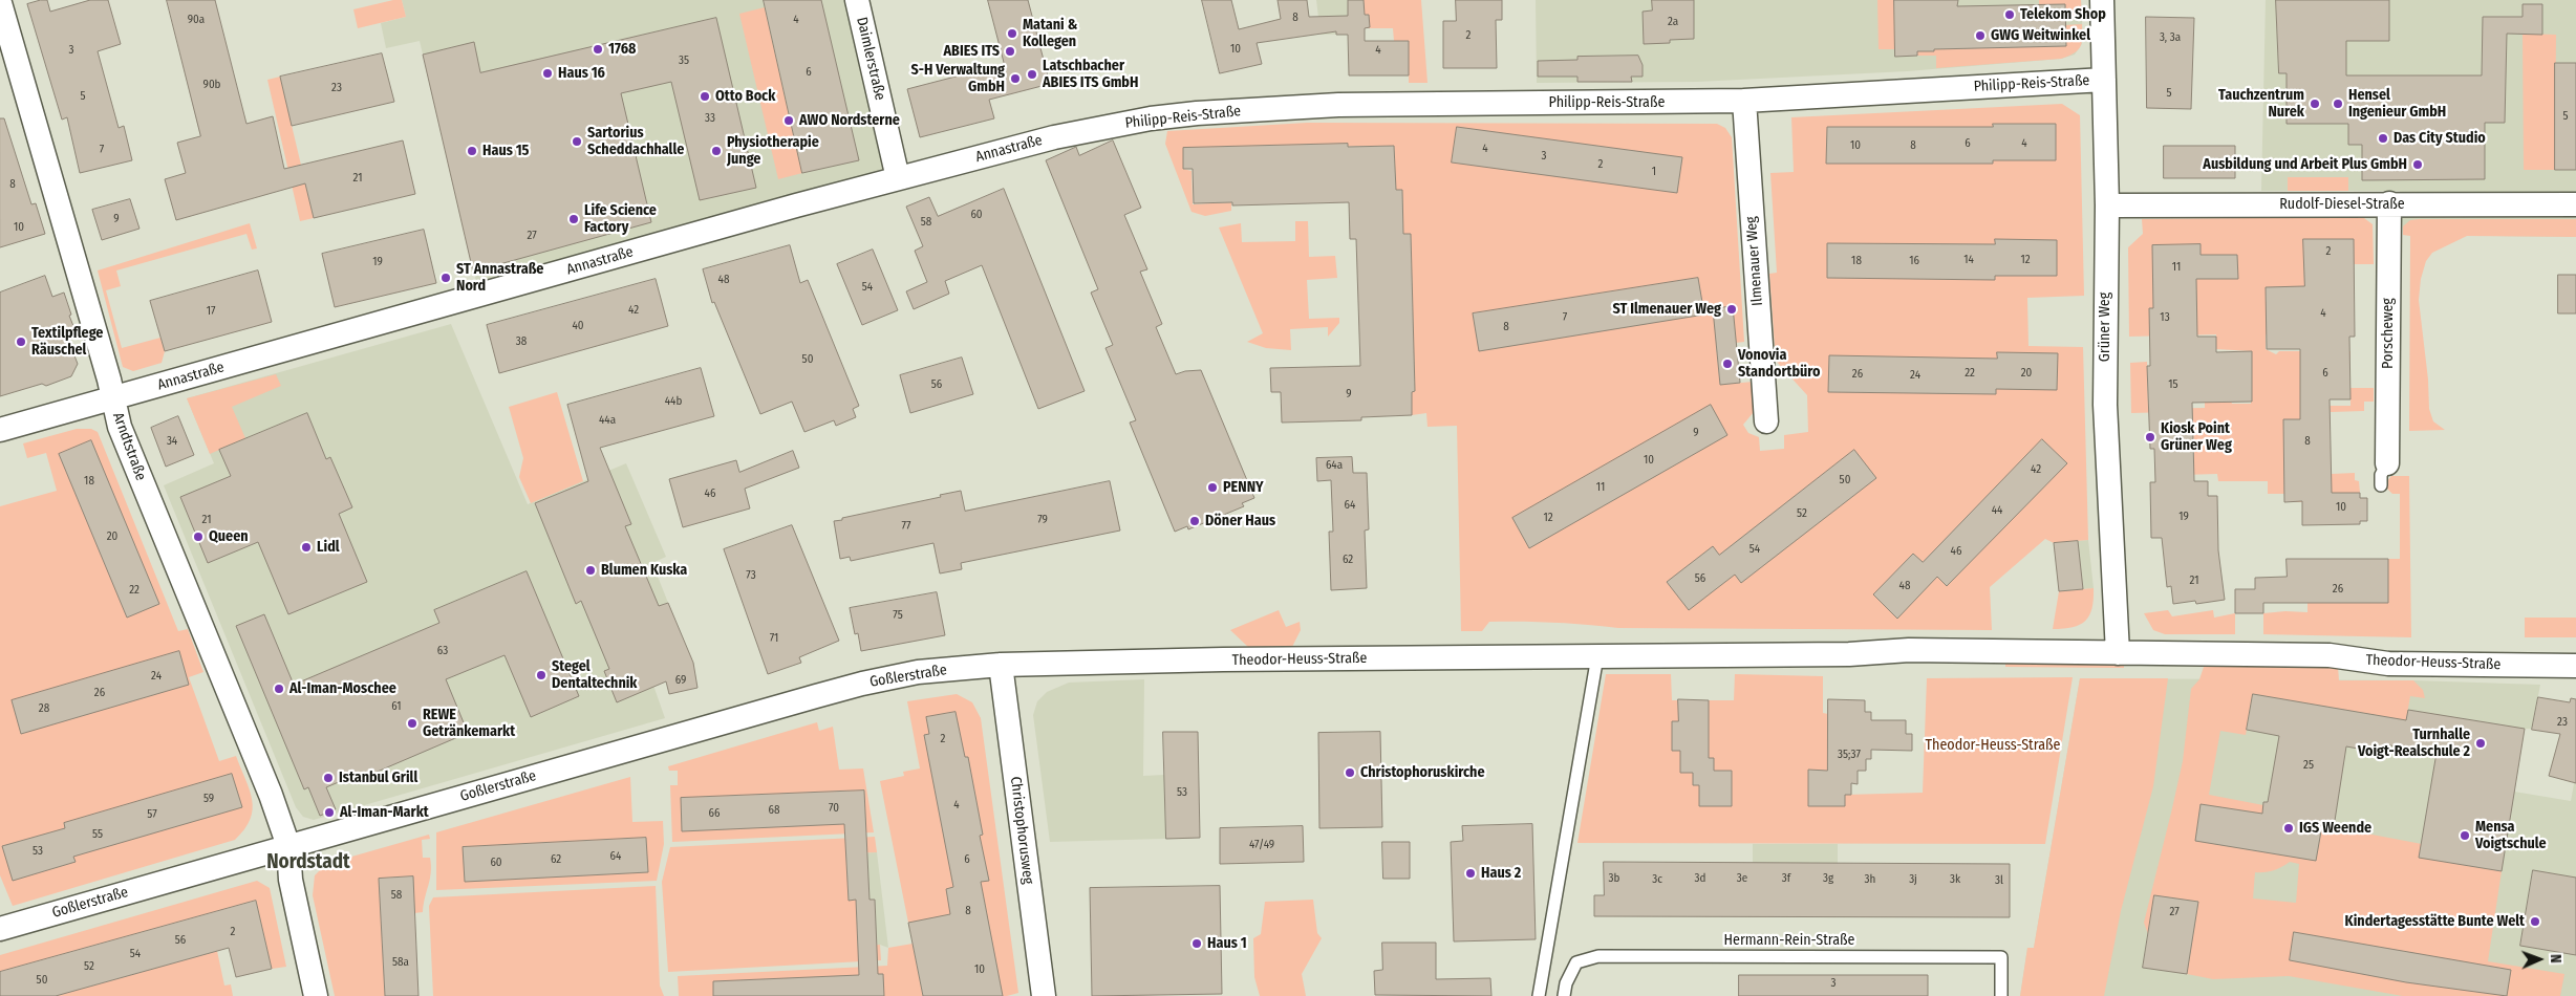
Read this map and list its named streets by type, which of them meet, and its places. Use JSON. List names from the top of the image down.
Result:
{
  "streets": {
    "street": [
      "Daimlerstraße",
      "Philipp-Reis-Straße",
      "Annastraße",
      "Rudolf-Diesel-Straße",
      "Ilmenauer Weg",
      "Grüner Weg",
      "Porscheweg",
      "Arndtstraße",
      "Theodor-Heuss-Straße",
      "Goßlerstraße",
      "Christophorusweg"
    ],
    "lane": ["Hermann-Rein-Straße"]
  },
  "crossings": [
    ["Daimlerstraße", "Annastraße"],
    ["Philipp-Reis-Straße", "Annastraße"],
    ["Philipp-Reis-Straße", "Ilmenauer Weg"],
    ["Philipp-Reis-Straße", "Grüner Weg"],
    ["Annastraße", "Arndtstraße"],
    ["Rudolf-Diesel-Straße", "Grüner Weg"],
    ["Rudolf-Diesel-Straße", "Porscheweg"],
    ["Grüner Weg", "Theodor-Heuss-Straße"],
    ["Arndtstraße", "Goßlerstraße"],
    ["Theodor-Heuss-Straße", "Goßlerstraße"],
    ["Theodor-Heuss-Straße", "Christophorusweg"],
    ["Goßlerstraße", "Christophorusweg"]
  ],
  "districts": ["Nordstadt"],
  "parks": ["Theodor-Heuss-Straße"],
  "places": [
    "Telekom Shop",
    "Matani & Kollegen",
    "GWG Weitwinkel",
    "1768",
    "ABIES ITS",
    "Haus 16",
    "Latschbacher ABIES ITS GmbH",
    "S-H Verwaltung GmbH",
    "Otto Bock",
    "Tauchzentrum Nurek",
    "Hensel Ingenieur GmbH",
    "AWO Nordsterne",
    "Das City Studio",
    "Sartorius Scheddachhalle",
    "Haus 15",
    "Physiotherapie Junge",
    "Ausbildung und Arbeit Plus GmbH",
    "Life Science Factory",
    "ST Annastraße Nord",
    "ST Ilmenauer Weg",
    "Textilpflege Räuschel",
    "Vonovia Standortbüro",
    "Kiosk Point Grüner Weg",
    "PENNY",
    "Döner Haus",
    "Queen",
    "Lidl",
    "Blumen Kuska",
    "Stegel Dentaltechnik",
    "Al-Iman-Moschee",
    "REWE Getränkemarkt",
    "Turnhalle Voigt-Realschule 2",
    "Christophoruskirche",
    "Istanbul Grill",
    "Al-Iman-Markt",
    "IGS Weende",
    "Mensa Voigtschule",
    "Haus 2",
    "Kindertagesstätte Bunte Welt",
    "Haus 1"
  ],
  "house_numbers": [
    "8",
    "90a",
    "4",
    "2a",
    "2",
    "3, 3a",
    "10",
    "3",
    "4",
    "35",
    "6",
    "90b",
    "23",
    "5",
    "5",
    "5",
    "33",
    "6",
    "4",
    "10",
    "8",
    "4",
    "7",
    "3",
    "2",
    "1",
    "21",
    "8",
    "60",
    "9",
    "58",
    "10",
    "27",
    "2",
    "14",
    "12",
    "18",
    "16",
    "19",
    "11",
    "48",
    "54",
    "42",
    "17",
    "4",
    "7",
    "13",
    "40",
    "8",
    "38",
    "50",
    "22",
    "20",
    "6",
    "26",
    "24",
    "56",
    "15",
    "9",
    "44b",
    "44a",
    "9",
    "34",
    "8",
    "10",
    "64a",
    "42",
    "50",
    "18",
    "11",
    "46",
    "64",
    "10",
    "44",
    "52",
    "19",
    "12",
    "21",
    "79",
    "77",
    "20",
    "54",
    "46",
    "62",
    "73",
    "56",
    "21",
    "48",
    "26",
    "22",
    "75",
    "71",
    "63",
    "24",
    "69",
    "26",
    "61",
    "28",
    "23",
    "2",
    "35;37",
    "25",
    "53",
    "59",
    "4",
    "70",
    "68",
    "66",
    "57",
    "55",
    "47/49",
    "53",
    "64",
    "62",
    "6",
    "60",
    "3b",
    "3d",
    "3e",
    "3f",
    "3g",
    "3c",
    "3h",
    "3j",
    "3k",
    "3l",
    "58",
    "8",
    "27",
    "2",
    "56",
    "54",
    "58a",
    "52",
    "10",
    "50",
    "3"
  ],
  "north": "right"
}
